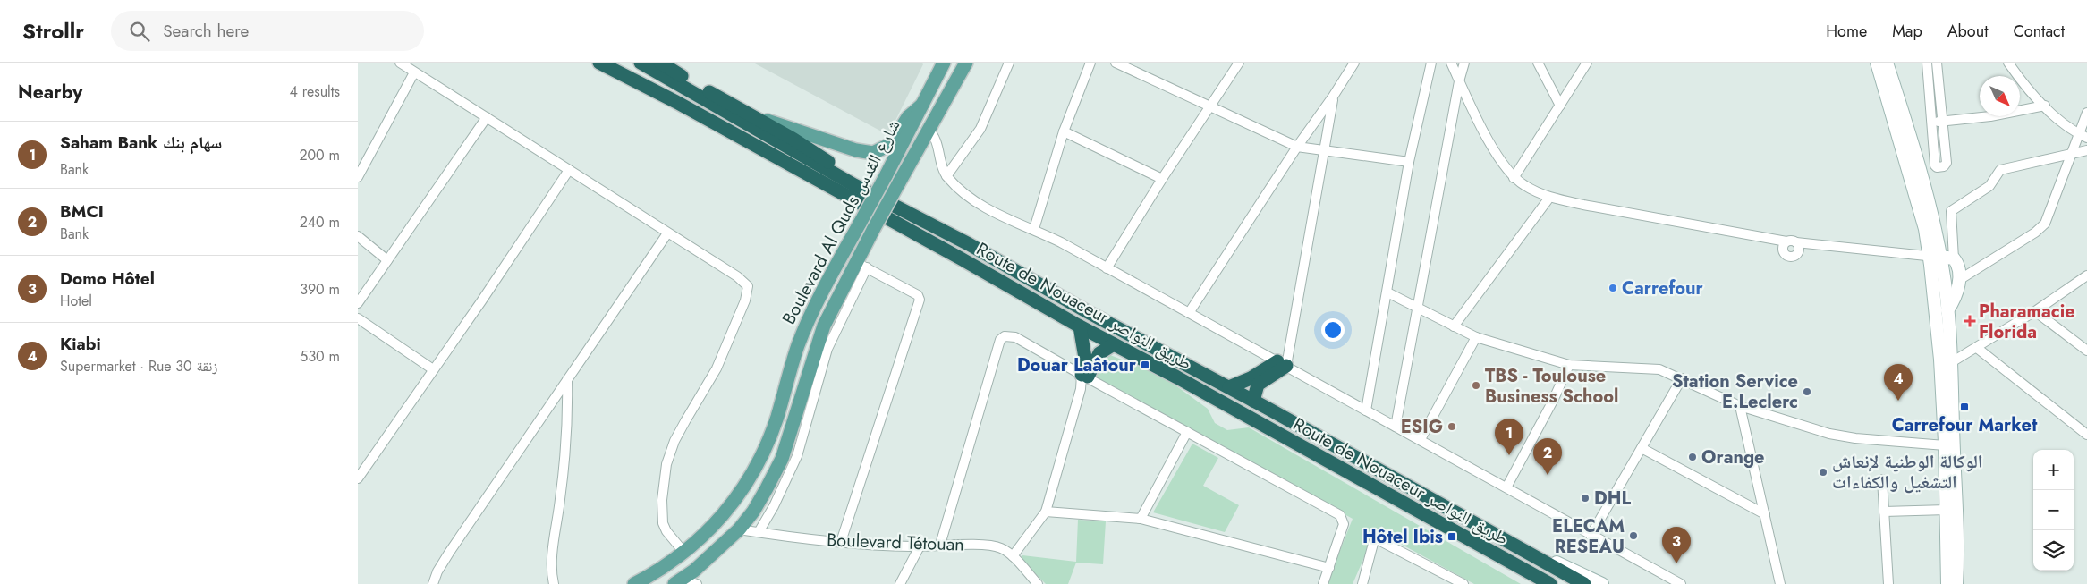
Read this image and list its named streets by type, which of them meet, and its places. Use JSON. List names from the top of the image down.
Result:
{
  "streets": {
    "highway": ["Route de Nouaceur طريق النواصر"],
    "main road": ["Boulevard Al Quds شارع القدس"],
    "street": ["Boulevard Tétouan"]
  },
  "crossings": [
    ["Boulevard Al Quds شارع القدس", "Boulevard Tétouan"]
  ],
  "places": {
    "other": [
      "Carrefour",
      "TBS - Toulouse Business School",
      "Station Service E.Leclerc",
      "ESIG",
      "Orange",
      "الوكالة الوطنية لإنعاش التشغيل والكفاءات",
      "DHL",
      "ELECAM RESEAU"
    ],
    "health": ["Pharamacie Florida"],
    "transit": ["Douar Laâtour", "Carrefour Market", "Hôtel Ibis"]
  },
  "north": "bottom right",
  "page": {
    "header": "Strollr",
    "search": "Search here",
    "nav": [
      "Home",
      "Map",
      "About",
      "Contact"
    ],
    "heading": ["Nearby", "4 results"],
    "list": [
      {
        "mark": "1",
        "name": "Saham Bank سهام بنك",
        "note": "Bank",
        "value": "200 m"
      },
      {
        "mark": "2",
        "name": "BMCI",
        "note": "Bank",
        "value": "240 m"
      },
      {
        "mark": "3",
        "name": "Domo Hôtel",
        "note": "Hotel",
        "value": "390 m"
      },
      {
        "mark": "4",
        "name": "Kiabi",
        "note": "Supermarket · Rue 30 زنقة",
        "value": "530 m"
      }
    ],
    "pins": [
      "4",
      "1",
      "2",
      "3"
    ],
    "map_buttons": ["+", "−"]
  }
}
